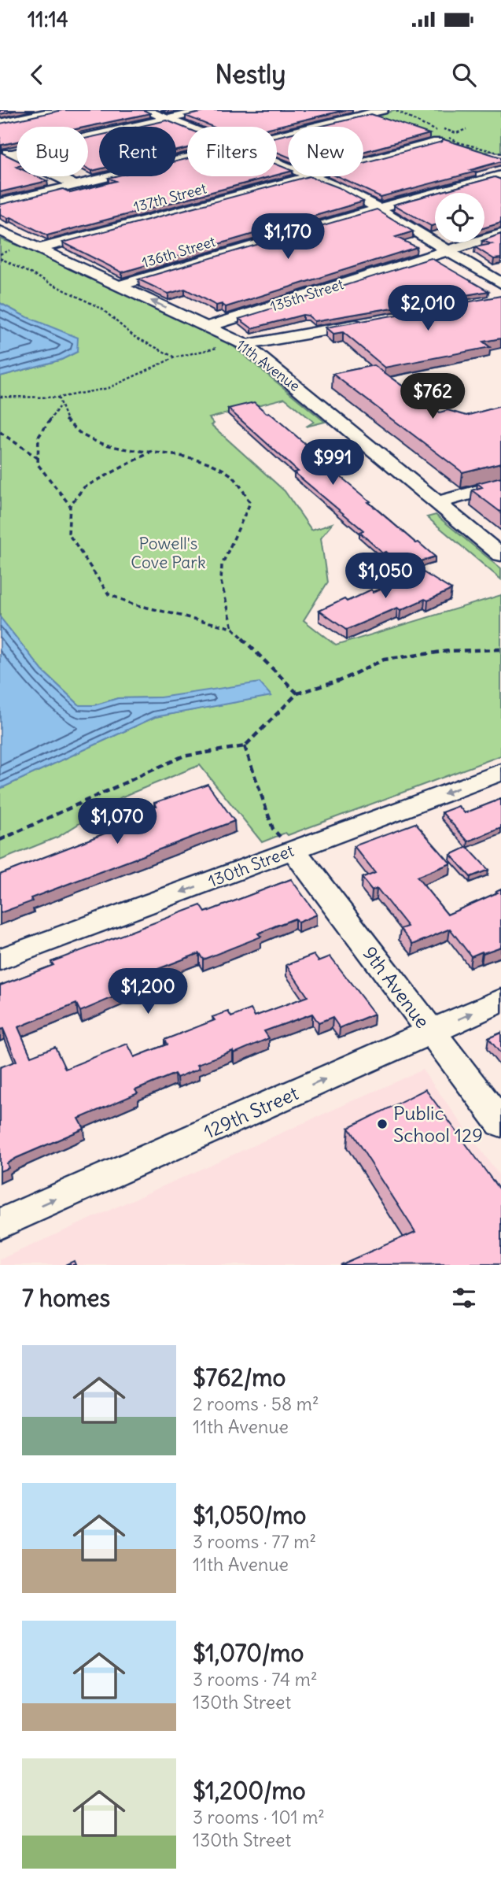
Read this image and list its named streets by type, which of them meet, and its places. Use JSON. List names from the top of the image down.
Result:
{
  "streets": {
    "street": [
      "137th Street",
      "136th Street",
      "135th Street",
      "11th Avenue",
      "130th Street",
      "9th Avenue",
      "129th Street"
    ]
  },
  "crossings": [
    ["137th Street", "11th Avenue"],
    ["136th Street", "11th Avenue"],
    ["135th Street", "11th Avenue"],
    ["130th Street", "9th Avenue"],
    ["9th Avenue", "129th Street"]
  ],
  "one_way": ["130th Street", "129th Street"],
  "parks": ["Powell's Cove Park"],
  "places": ["Public School 129"],
  "page": {
    "status": "11:14",
    "header": "Nestly",
    "chip": [
      "Buy",
      "Rent",
      "Filters",
      "New"
    ],
    "price": [
      "$1,170",
      "$2,010",
      "$762",
      "$991",
      "$1,050",
      "$1,070",
      "$1,200"
    ],
    "heading": "7 homes",
    "list": [
      {
        "name": "$762/mo",
        "note": "2 rooms · 58 m² · 11th Avenue"
      },
      {
        "name": "$1,050/mo",
        "note": "3 rooms · 77 m² · 11th Avenue"
      },
      {
        "name": "$1,070/mo",
        "note": "3 rooms · 74 m² · 130th Street"
      },
      {
        "name": "$1,200/mo",
        "note": "3 rooms · 101 m² · 130th Street"
      }
    ]
  }
}
